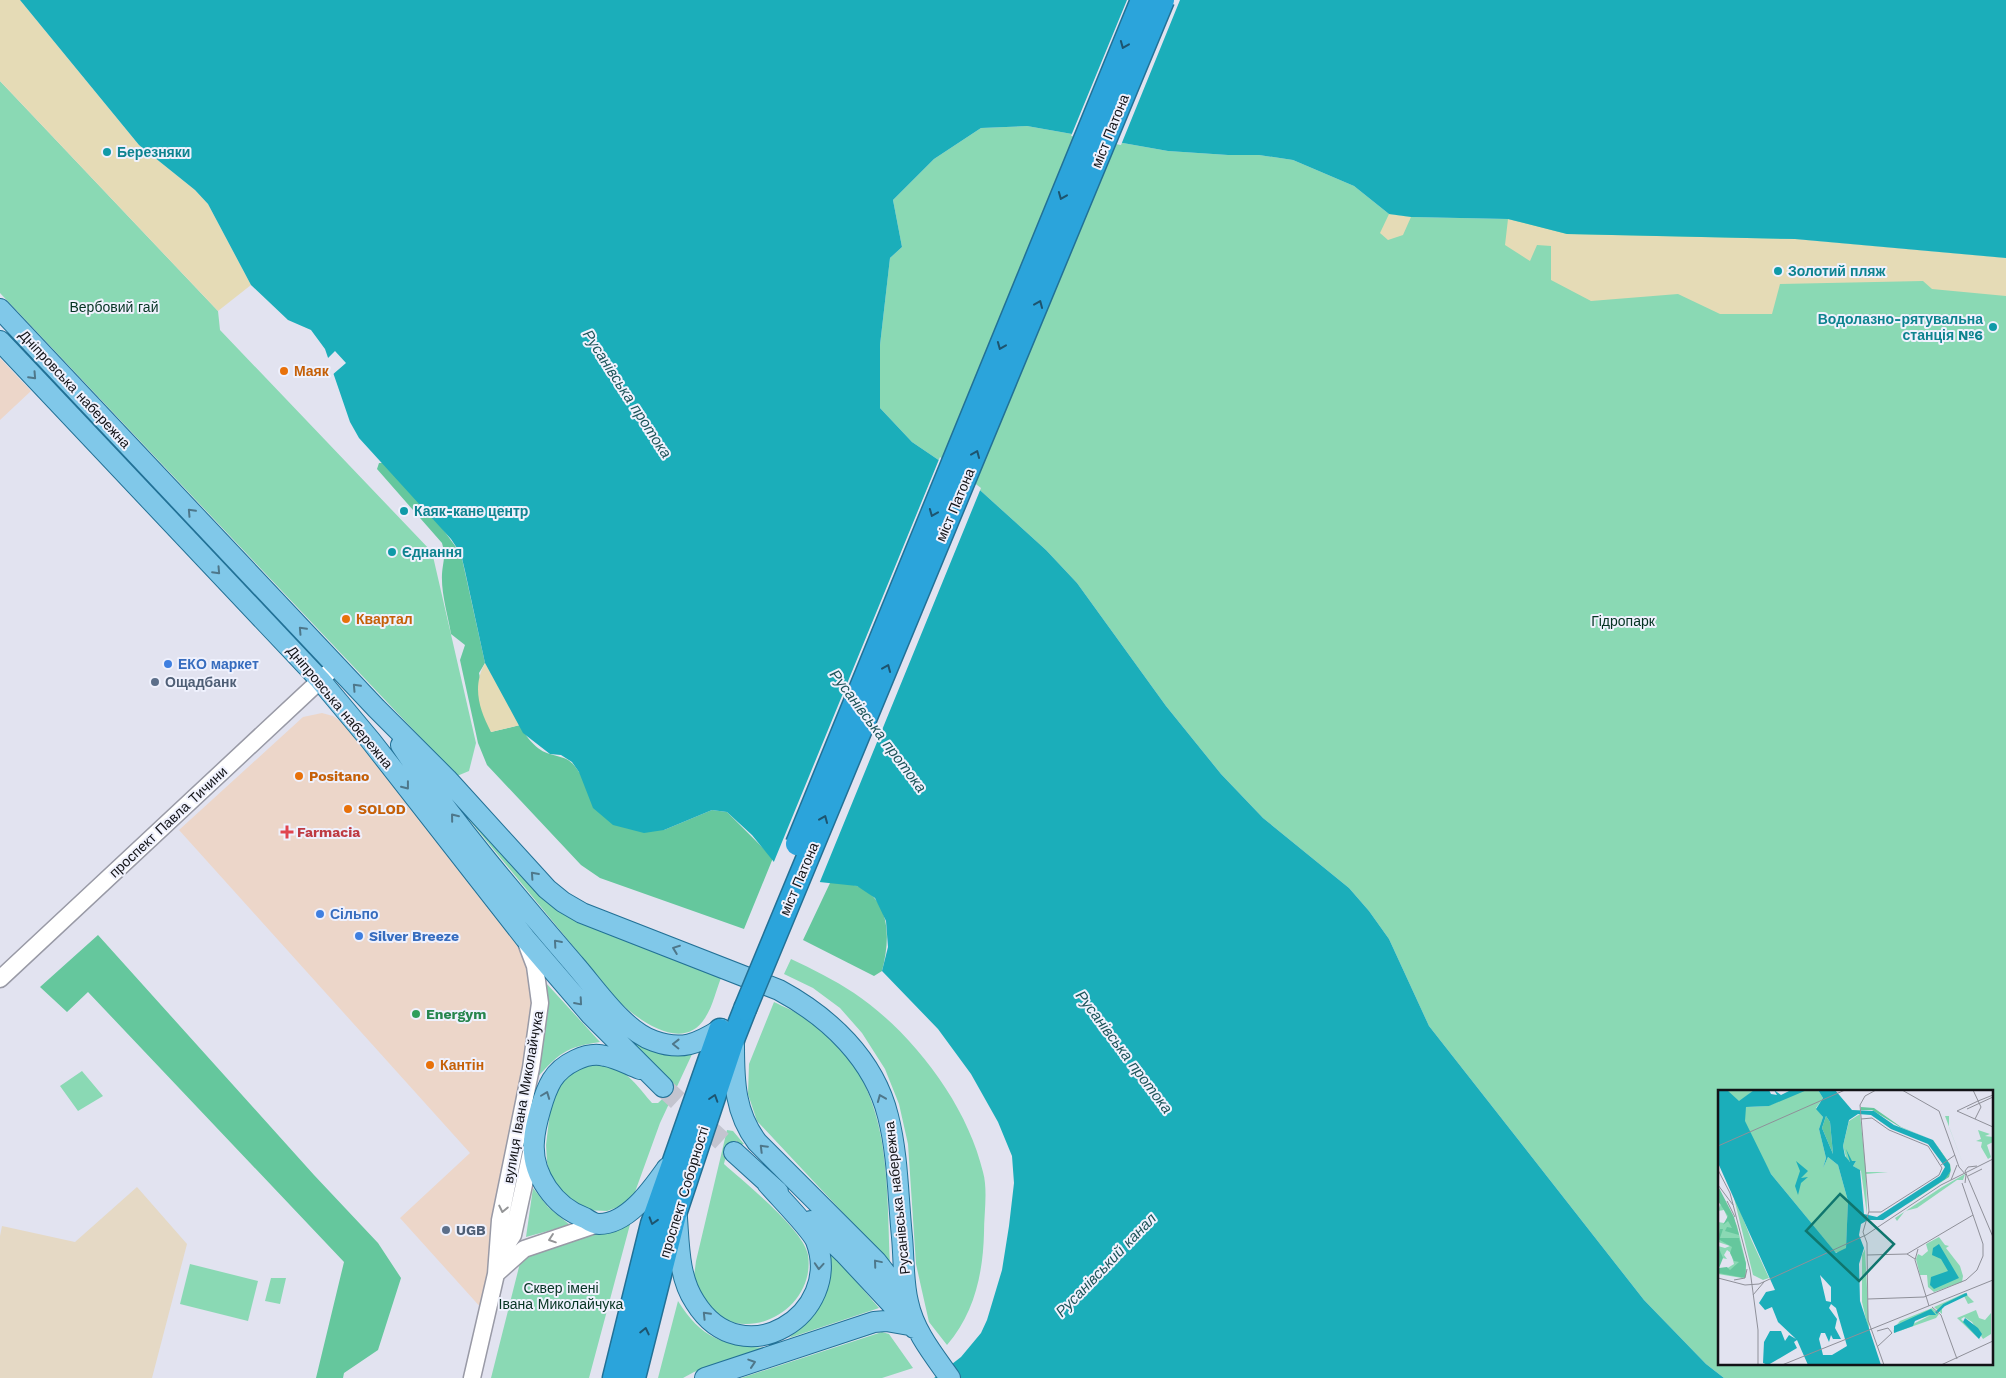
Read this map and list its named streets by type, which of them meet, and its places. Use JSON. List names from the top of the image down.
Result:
{
  "streets": {
    "highway": ["міст Патона", "проспект Соборності"],
    "main road": ["Дніпровська набережна", "вулиця Івана Миколайчука", "Русанівська набережна"],
    "street": ["проспект Павла Тичини"]
  },
  "crossings": [
    ["міст Патона", "Дніпровська набережна"],
    ["міст Патона", "проспект Соборності"],
    ["міст Патона", "Русанівська набережна"],
    ["Дніпровська набережна", "проспект Павла Тичини"],
    ["Дніпровська набережна", "вулиця Івана Миколайчука"],
    ["Дніпровська набережна", "проспект Соборності"],
    ["Дніпровська набережна", "Русанівська набережна"],
    ["проспект Соборності", "Русанівська набережна"]
  ],
  "water": ["Русанівська протока", "Русанівський канал"],
  "parks": ["Вербовий гай", "Гідропарк", "Сквер імені Івана Миколайчука"],
  "places": {
    "other": [
      "Березняки",
      "Золотий пляж",
      "Водолазно-рятувальна станція №6",
      "Маяк",
      "Каяк-кане центр",
      "Єднання",
      "Квартал",
      "ЕКО маркет",
      "Ощадбанк",
      "Positano",
      "SOLOD",
      "Сільпо",
      "Silver Breeze",
      "Energym",
      "Кантін",
      "UGB"
    ],
    "health": ["Farmacia"]
  }
}
